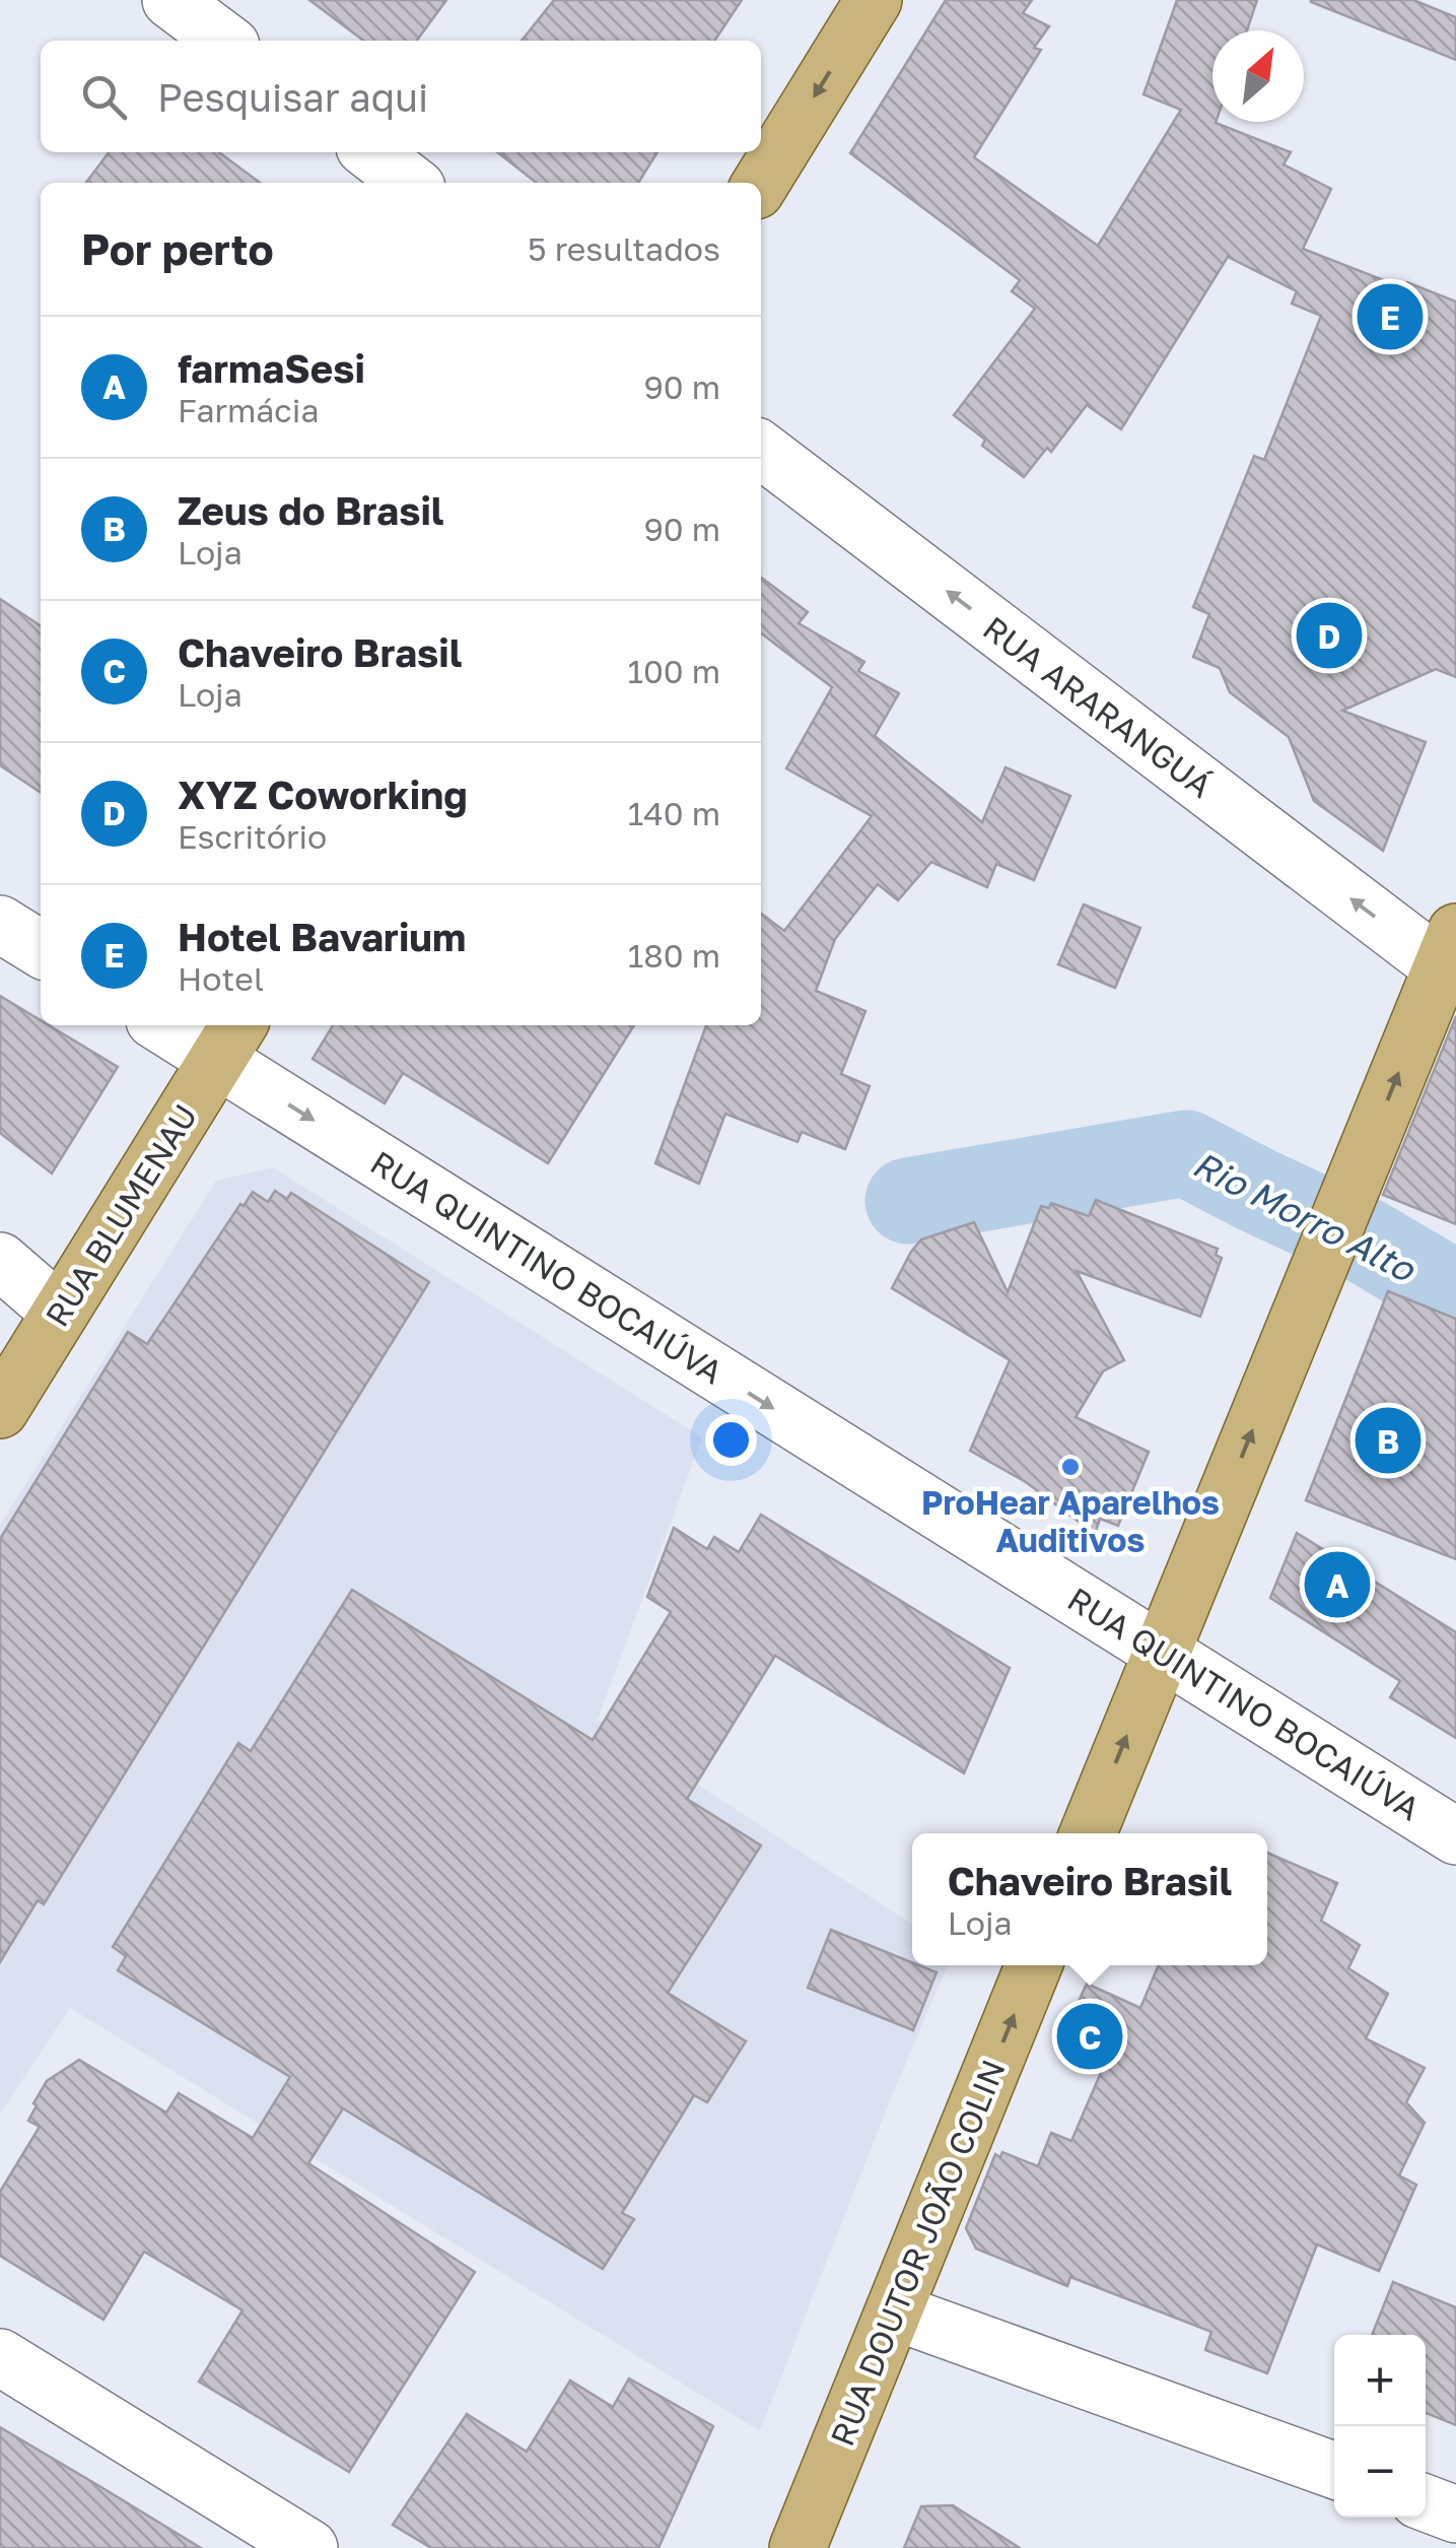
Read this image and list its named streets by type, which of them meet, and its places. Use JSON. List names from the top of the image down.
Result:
{
  "streets": {
    "main road": ["RUA BLUMENAU", "RUA DOUTOR JOÃO COLIN"],
    "street": ["RUA ARARANGUÁ", "RUA QUINTINO BOCAIÚVA"]
  },
  "crossings": [
    ["RUA BLUMENAU", "RUA QUINTINO BOCAIÚVA"]
  ],
  "one_way": ["RUA ARARANGUÁ", "RUA QUINTINO BOCAIÚVA", "RUA DOUTOR JOÃO COLIN"],
  "water": ["Rio Morro Alto"],
  "places": ["ProHear Aparelhos Auditivos"],
  "north": "top right",
  "page": {
    "search": "Pesquisar aqui",
    "heading": ["Por perto", "5 resultados"],
    "pins": [
      "E",
      "D",
      "B",
      "A",
      "C"
    ],
    "list": [
      {
        "mark": "A",
        "name": "farmaSesi",
        "note": "Farmácia",
        "value": "90 m"
      },
      {
        "mark": "B",
        "name": "Zeus do Brasil",
        "note": "Loja",
        "value": "90 m"
      },
      {
        "mark": "C",
        "name": "Chaveiro Brasil",
        "note": "Loja",
        "value": "100 m"
      },
      {
        "mark": "D",
        "name": "XYZ Coworking",
        "note": "Escritório",
        "value": "140 m"
      },
      {
        "mark": "E",
        "name": "Hotel Bavarium",
        "note": "Hotel",
        "value": "180 m"
      }
    ],
    "popup": ["Chaveiro Brasil", "Loja"],
    "map_buttons": ["+", "−"]
  }
}
